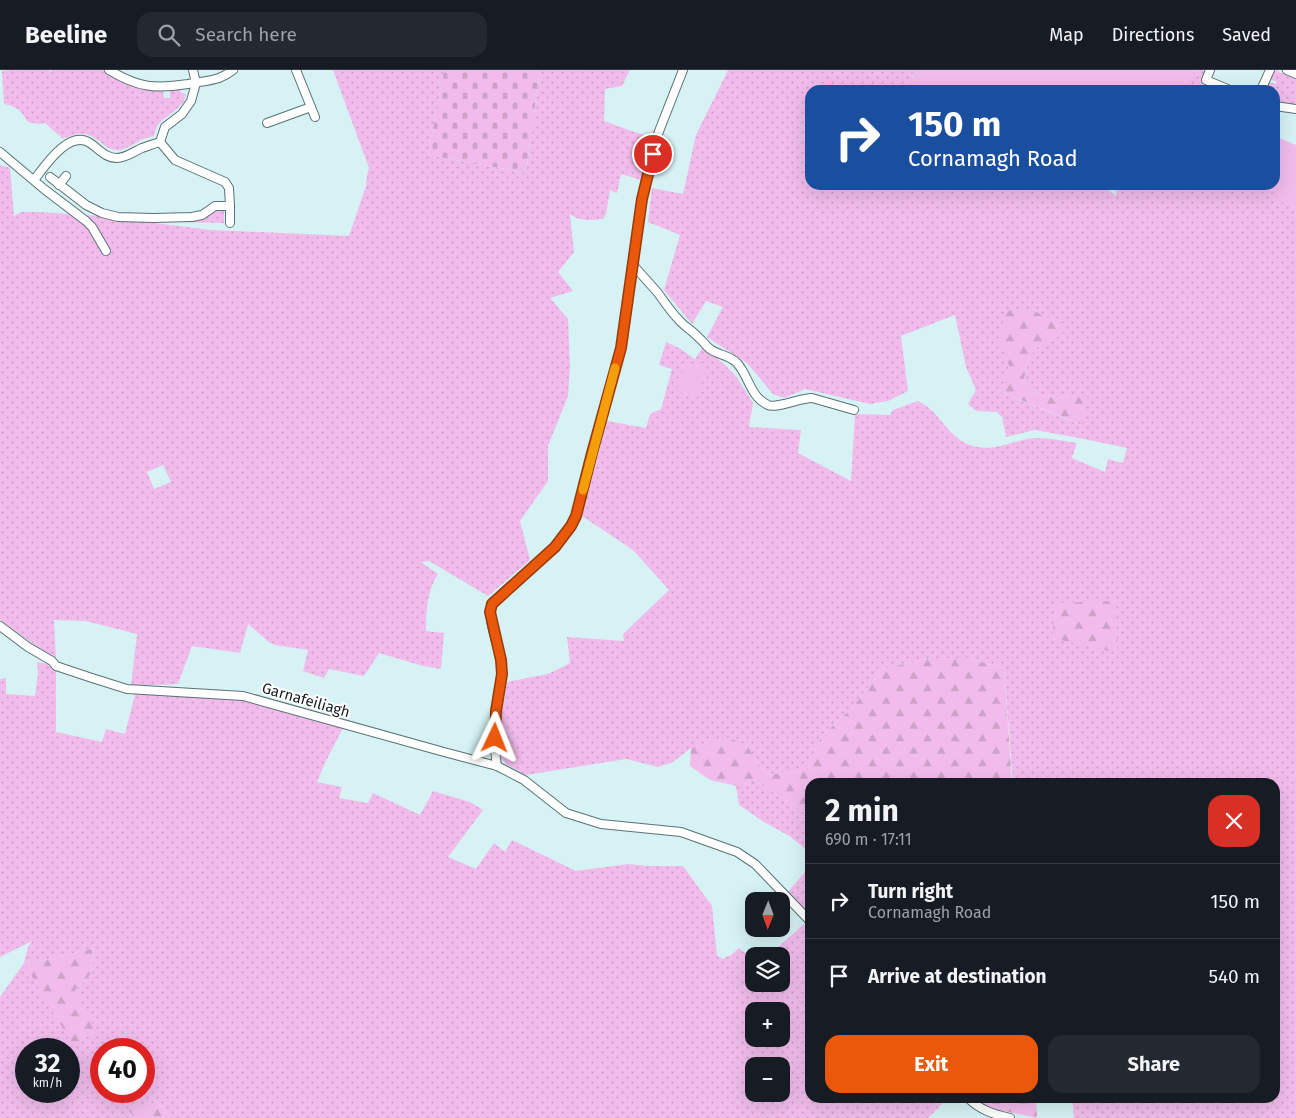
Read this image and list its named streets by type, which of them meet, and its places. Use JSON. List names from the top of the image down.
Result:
{
  "streets": {
    "street": ["Garnafeiliagh"]
  },
  "north": "bottom",
  "page": {
    "header": "Beeline",
    "search": "Search here",
    "nav": ["Map", "Directions", "Saved"],
    "turn": ["150 m", "Cornamagh Road"],
    "heading": ["2 min", "690 m · 17:11"],
    "list": [
      {
        "name": "Turn right",
        "note": "Cornamagh Road",
        "value": "150 m"
      },
      {
        "name": "Arrive at destination",
        "value": "540 m"
      }
    ],
    "map_buttons": ["+", "−"],
    "buttons": ["Exit", "Share"],
    "speed": "32 km/h",
    "limit": "40"
  }
}
